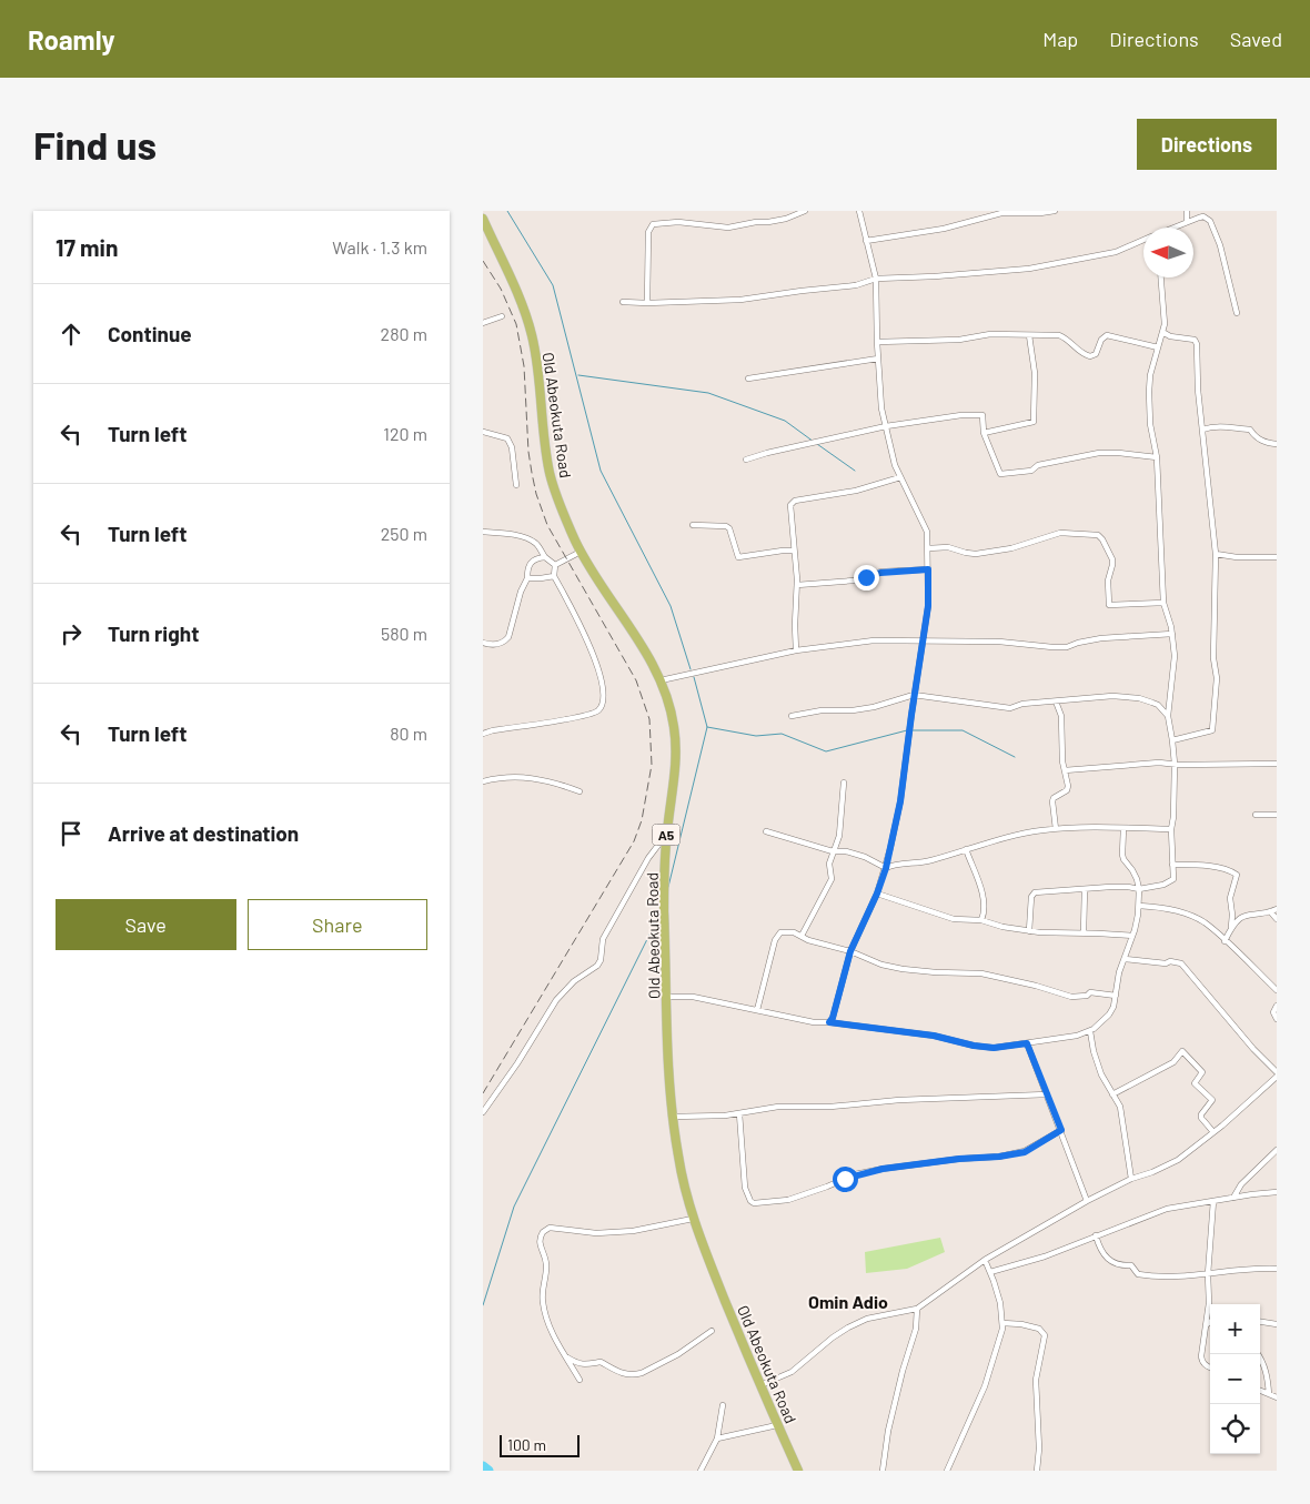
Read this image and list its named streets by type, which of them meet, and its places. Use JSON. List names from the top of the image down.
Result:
{
  "streets": {
    "highway": ["Old Abeokuta Road", "A5"]
  },
  "districts": ["Omin Adio"],
  "scale_bar": "100 m",
  "north": "left",
  "page": {
    "header": "Roamly",
    "nav": ["Map", "Directions", "Saved"],
    "buttons": [
      "Directions",
      ["Save", "Share"]
    ],
    "title": "Find us",
    "heading": ["17 min", "Walk · 1.3 km"],
    "list": [
      ["Continue", "280 m"],
      ["Turn left", "120 m"],
      ["Turn left", "250 m"],
      ["Turn right", "580 m"],
      ["Turn left", "80 m"],
      "Arrive at destination"
    ],
    "map_buttons": ["+", "−"],
    "scale": "100 m"
  }
}
